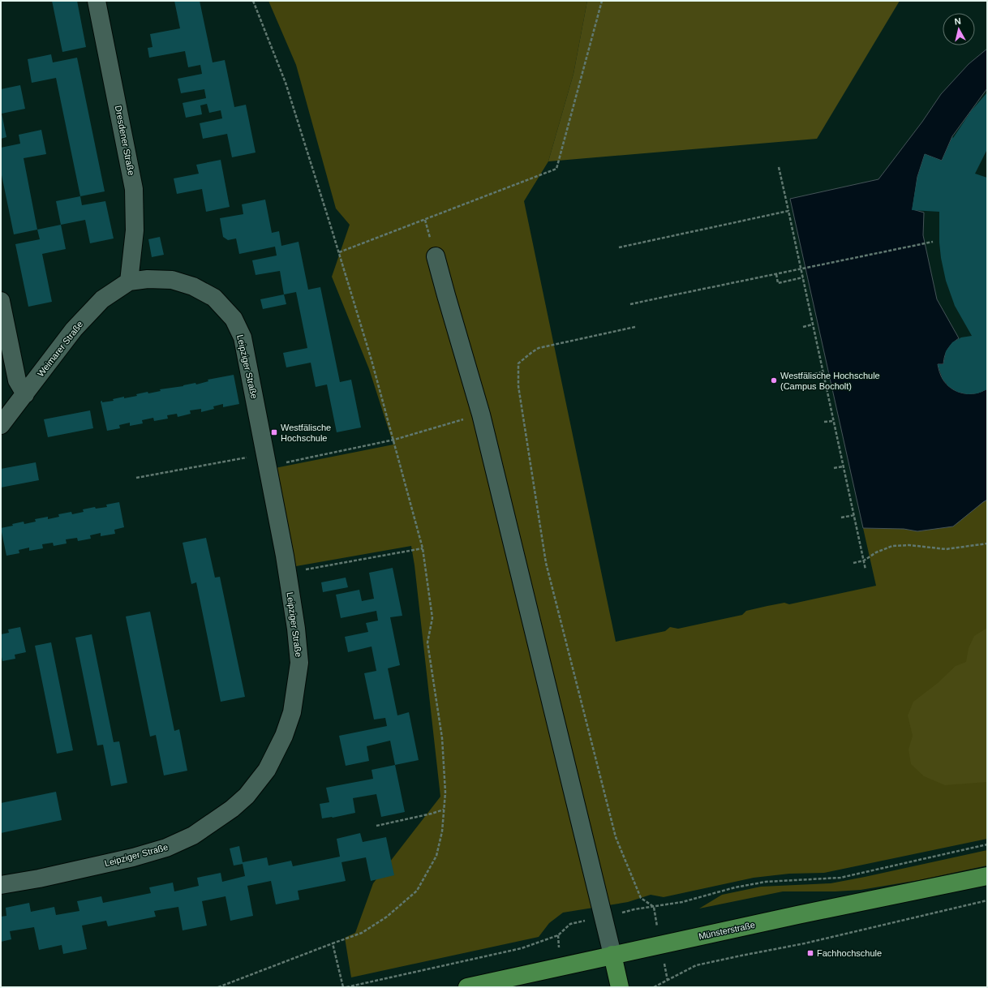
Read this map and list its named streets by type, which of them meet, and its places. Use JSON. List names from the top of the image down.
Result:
{
  "streets": {
    "main road": ["Münsterstraße"],
    "street": ["Dresdener Straße", "Weimarer Straße", "Leipziger Straße"]
  },
  "crossings": [
    ["Dresdener Straße", "Weimarer Straße"],
    ["Dresdener Straße", "Leipziger Straße"],
    ["Weimarer Straße", "Leipziger Straße"]
  ],
  "places": {
    "other": ["Westfälische Hochschule (Campus Bocholt)"],
    "transit": ["Westfälische Hochschule", "Fachhochschule"]
  },
  "north": "top"
}
